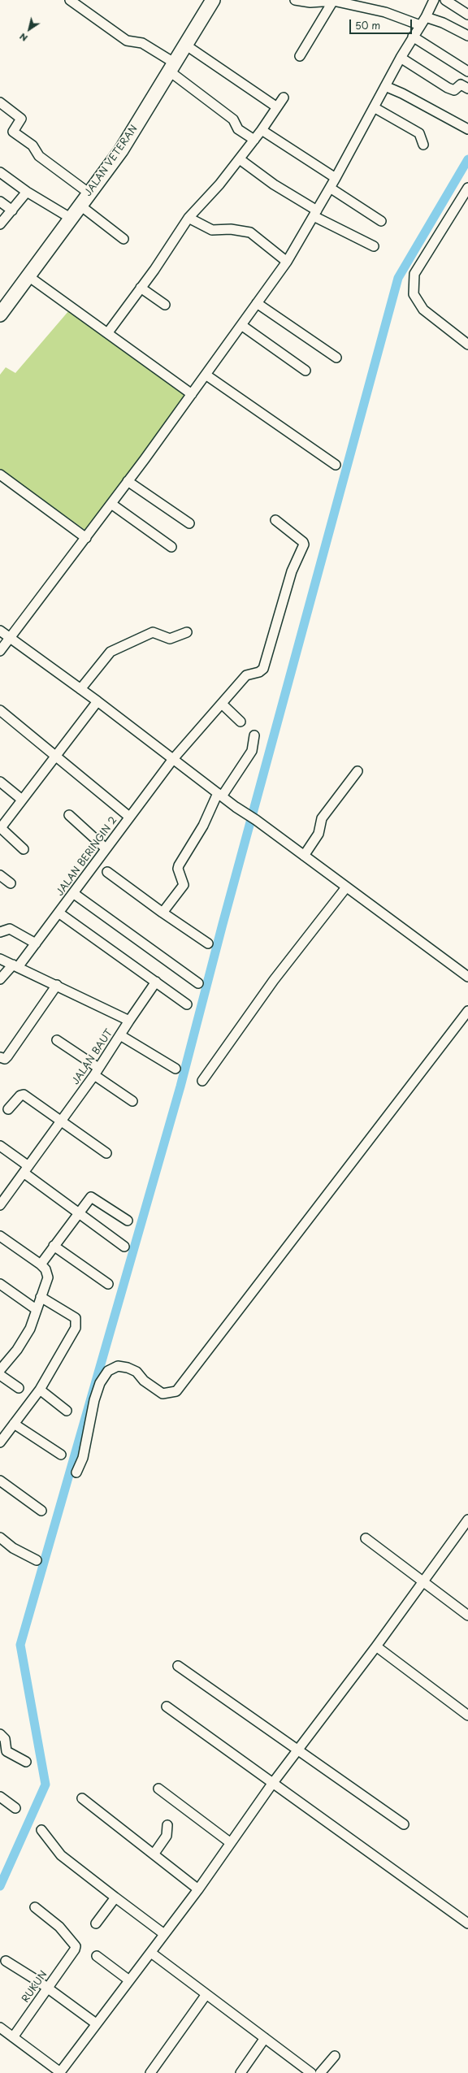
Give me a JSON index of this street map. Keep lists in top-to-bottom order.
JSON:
{
  "streets": {
    "main road": ["JALAN VETERAN"],
    "street": ["JALAN BERINGIN 2", "JALAN BAUT", "RUKUN"]
  },
  "scale_bar": "50 m",
  "north": "bottom left"
}
